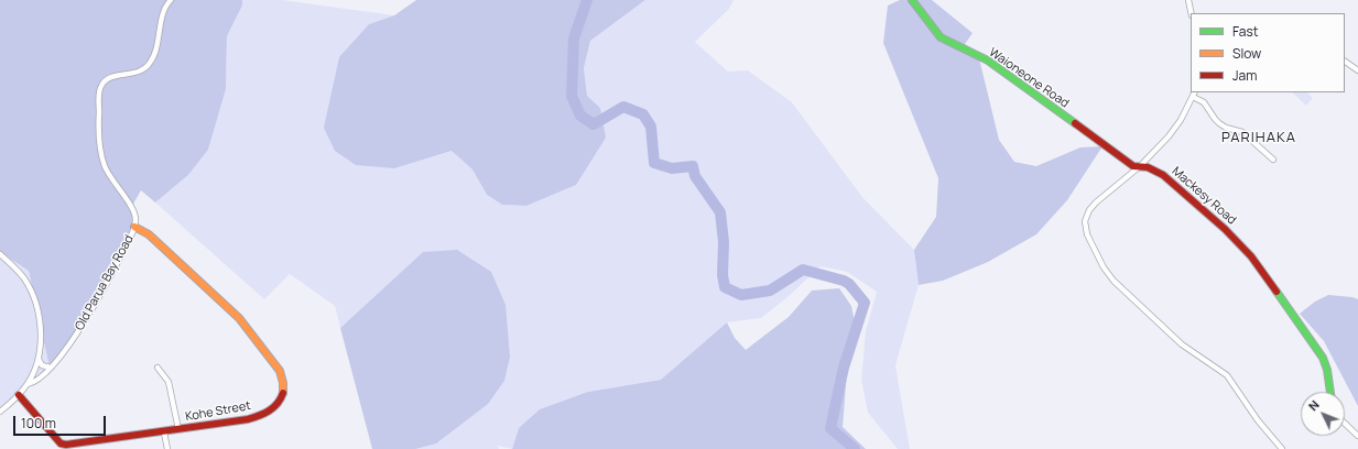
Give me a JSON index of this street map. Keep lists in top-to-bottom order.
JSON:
{
  "streets": {
    "street": [
      "Waioneone Road",
      "Mackesy Road",
      "Old Parua Bay Road",
      "Kohe Street"
    ]
  },
  "crossings": [
    ["Waioneone Road", "Mackesy Road"],
    ["Old Parua Bay Road", "Kohe Street"]
  ],
  "districts": ["PARIHAKA"],
  "legend": ["Fast", "Slow", "Jam"],
  "scale_bar": "100 m",
  "north": "top left"
}
